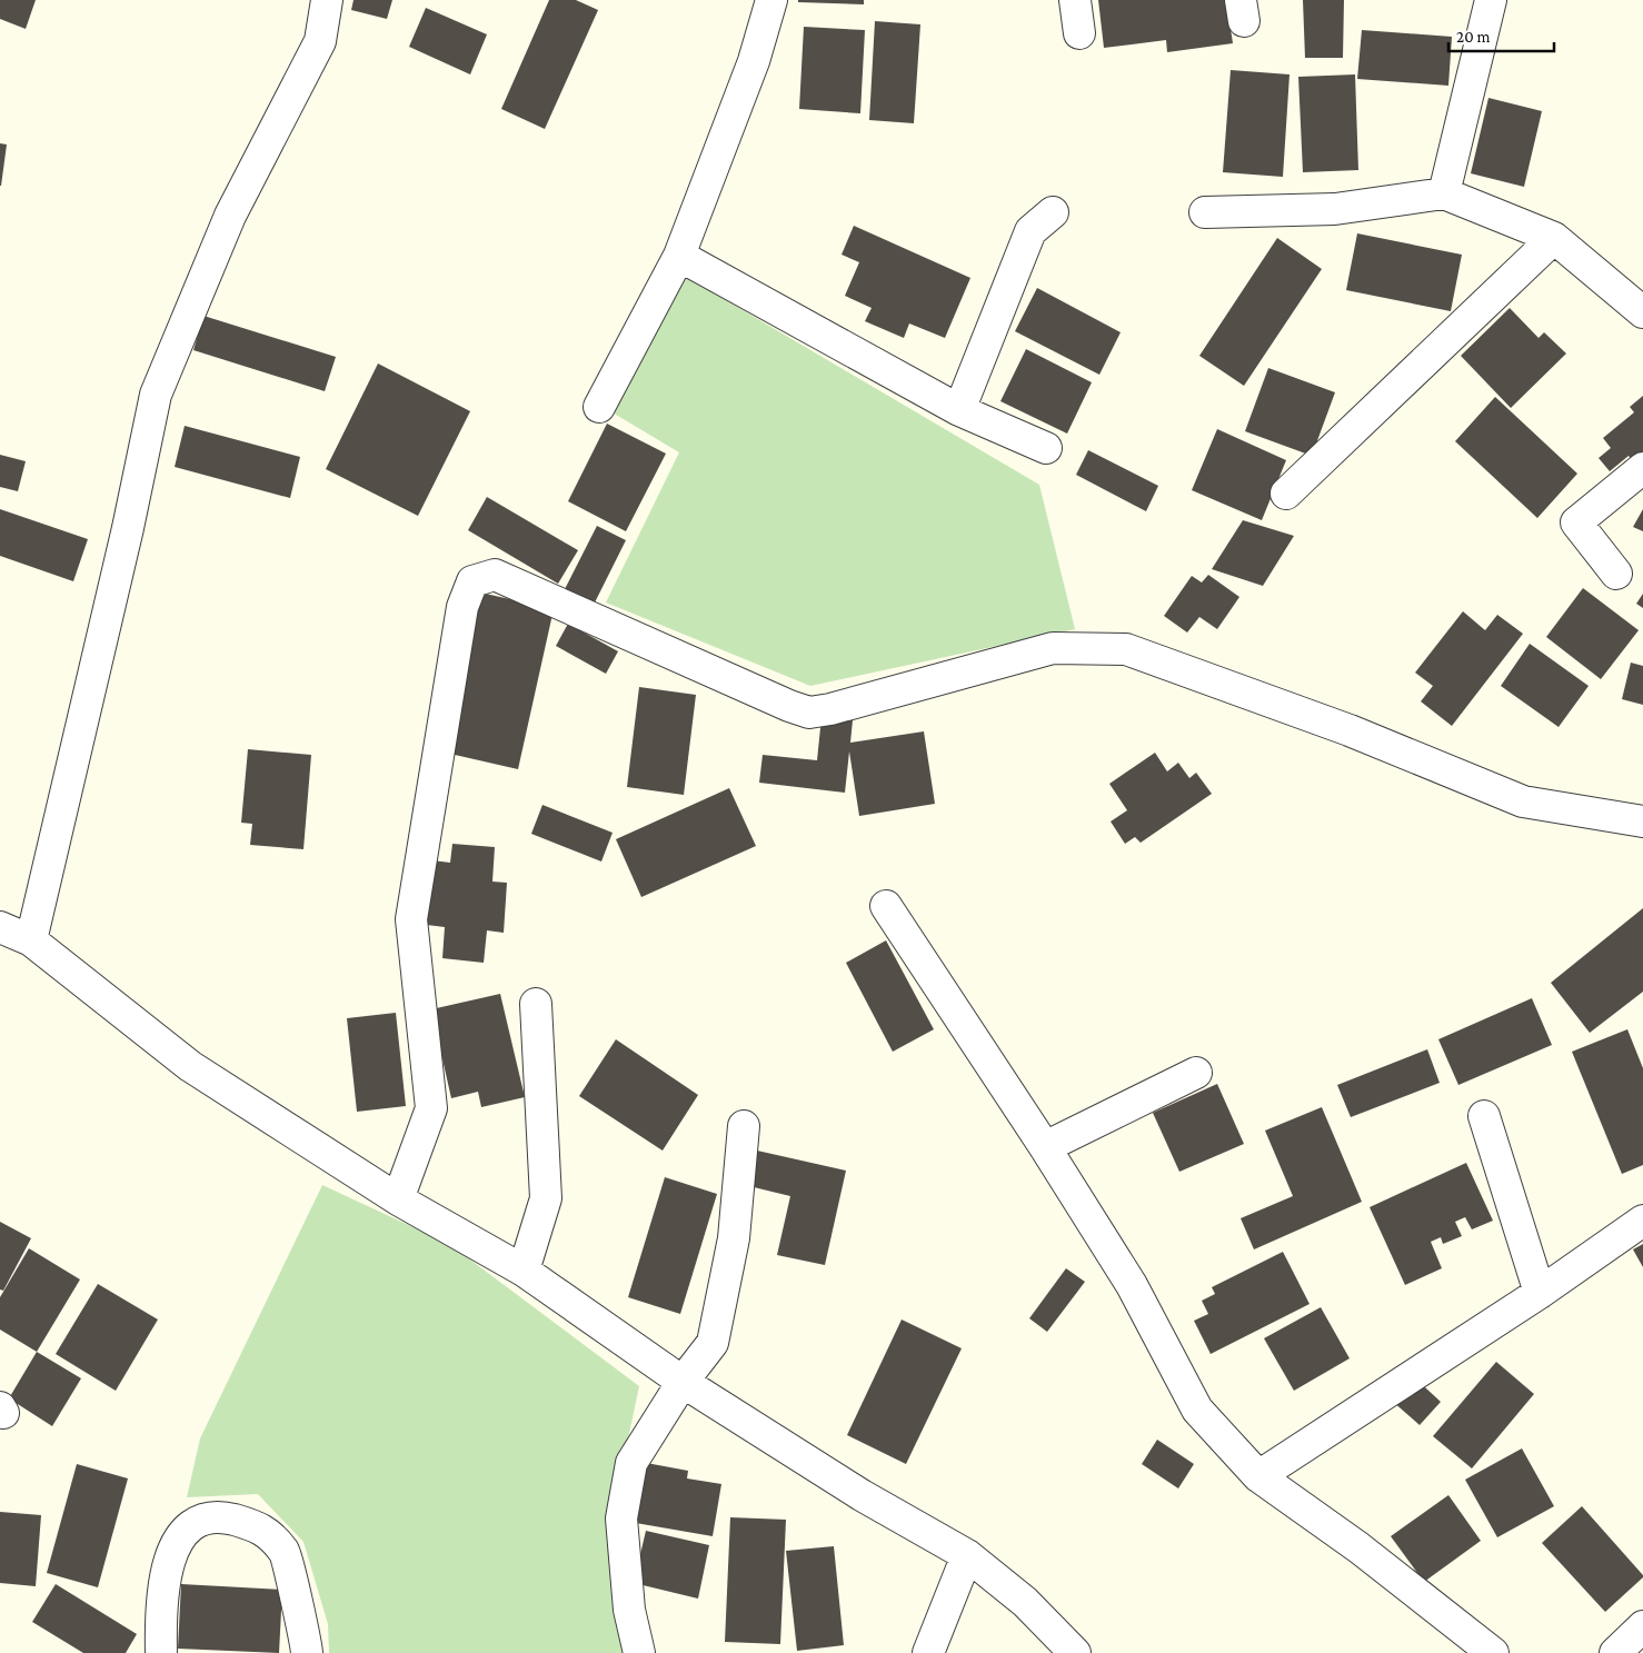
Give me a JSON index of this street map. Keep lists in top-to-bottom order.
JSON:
{
  "scale_bar": "20 m"
}
